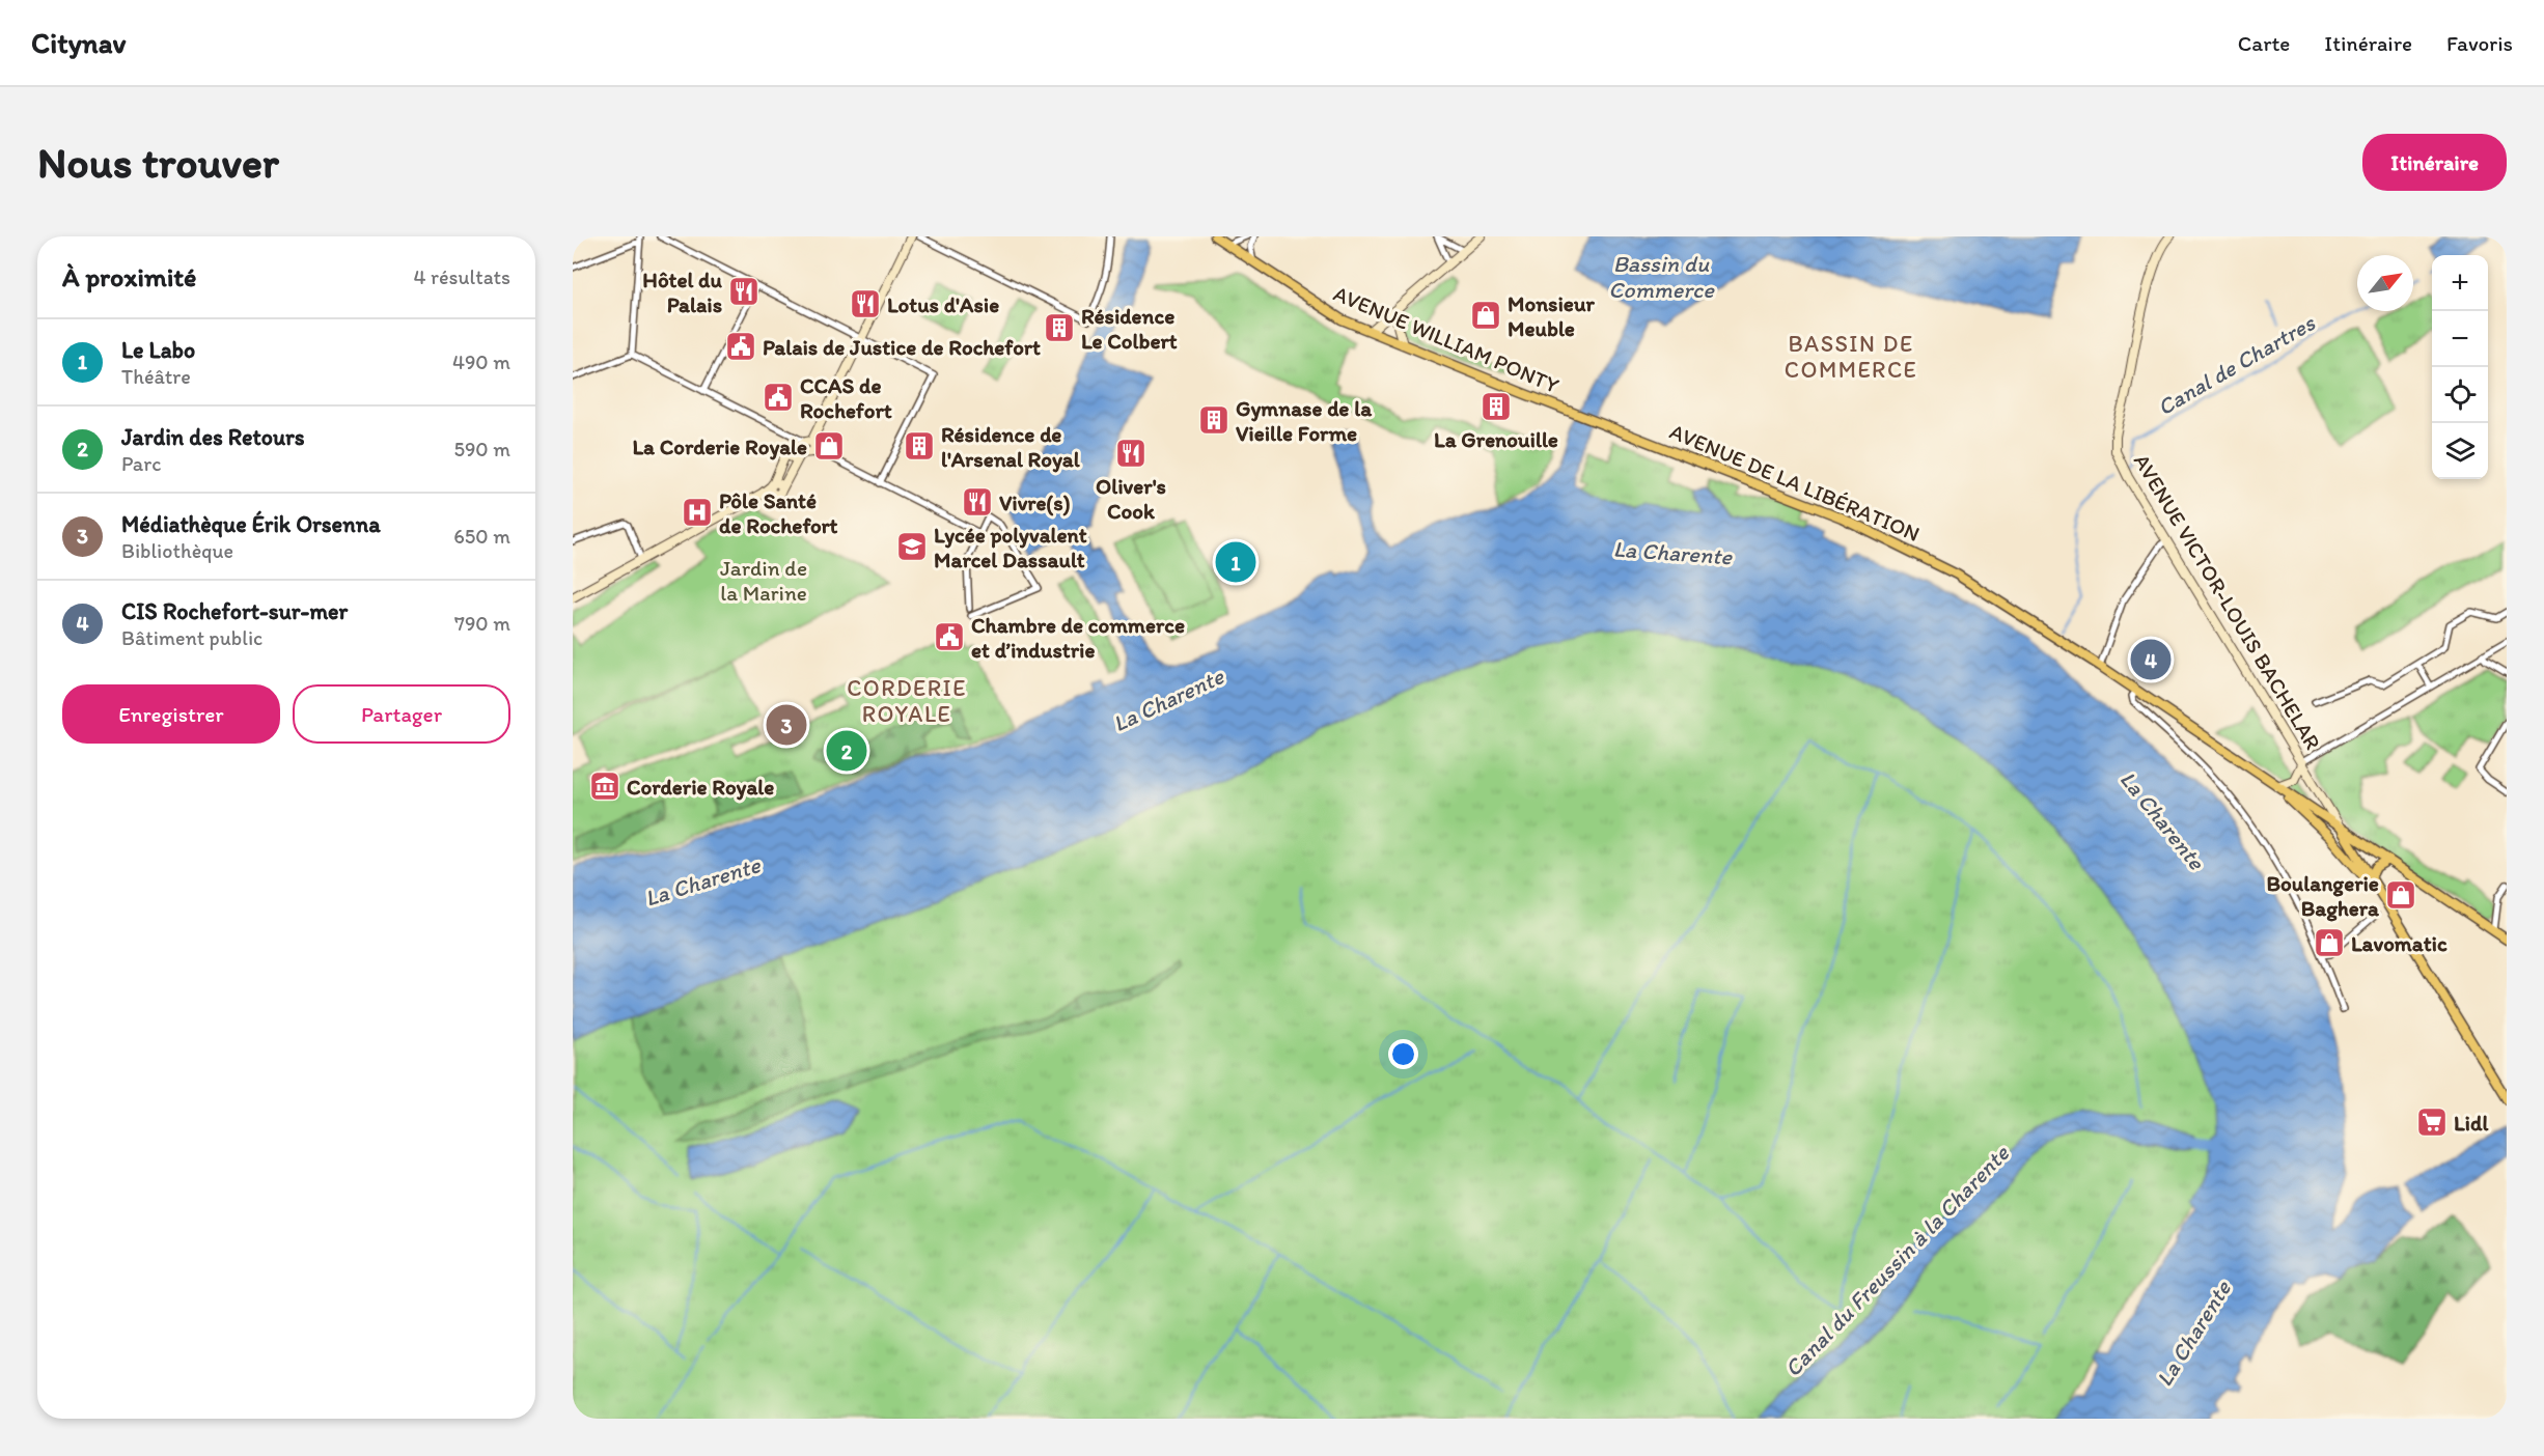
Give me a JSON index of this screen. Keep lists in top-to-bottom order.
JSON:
{
  "streets": {
    "main road": ["AVENUE WILLIAM PONTY", "AVENUE DE LA LIBÉRATION", "AVENUE VICTOR-LOUIS BACHELAR"]
  },
  "crossings": [
    ["AVENUE WILLIAM PONTY", "AVENUE DE LA LIBÉRATION"],
    ["AVENUE DE LA LIBÉRATION", "AVENUE VICTOR-LOUIS BACHELAR"]
  ],
  "districts": ["BASSIN DE COMMERCE", "CORDERIE ROYALE"],
  "water": [
    "Bassin du Commerce",
    "Canal de Chartres",
    "La Charente",
    "Canal du Freussin à la Charente"
  ],
  "parks": ["Jardin de la Marine"],
  "places": {
    "restaurant": [
      "Hôtel du Palais",
      "Lotus d'Asie",
      "Oliver's Cook",
      "Vivre(s)"
    ],
    "shop": [
      "Monsieur Meuble",
      "La Corderie Royale",
      "Boulangerie Baghera",
      "Lavomatic"
    ],
    "building": [
      "Résidence Le Colbert",
      "La Grenouille",
      "Gymnase de la Vieille Forme",
      "Résidence de l'Arsenal Royal"
    ],
    "public building": ["Palais de Justice de Rochefort", "CCAS de Rochefort", "Chambre de commerce et d’industrie"],
    "hospital": ["Pôle Santé de Rochefort"],
    "school or university": ["Lycée polyvalent Marcel Dassault"],
    "museum": ["Corderie Royale"],
    "supermarket": ["Lidl"]
  },
  "north": "top right",
  "page": {
    "header": "Citynav",
    "nav": ["Carte", "Itinéraire", "Favoris"],
    "buttons": [
      "Itinéraire",
      ["Enregistrer", "Partager"]
    ],
    "title": "Nous trouver",
    "heading": ["À proximité", "4 résultats"],
    "map_buttons": ["+", "−"],
    "list": [
      {
        "mark": "1",
        "name": "Le Labo",
        "note": "Théâtre",
        "value": "490 m"
      },
      {
        "mark": "2",
        "name": "Jardin des Retours",
        "note": "Parc",
        "value": "590 m"
      },
      {
        "mark": "3",
        "name": "Médiathèque Érik Orsenna",
        "note": "Bibliothèque",
        "value": "650 m"
      },
      {
        "mark": "4",
        "name": "CIS Rochefort-sur-mer",
        "note": "Bâtiment public",
        "value": "790 m"
      }
    ],
    "pins": [
      "1",
      "4",
      "3",
      "2"
    ]
  }
}
